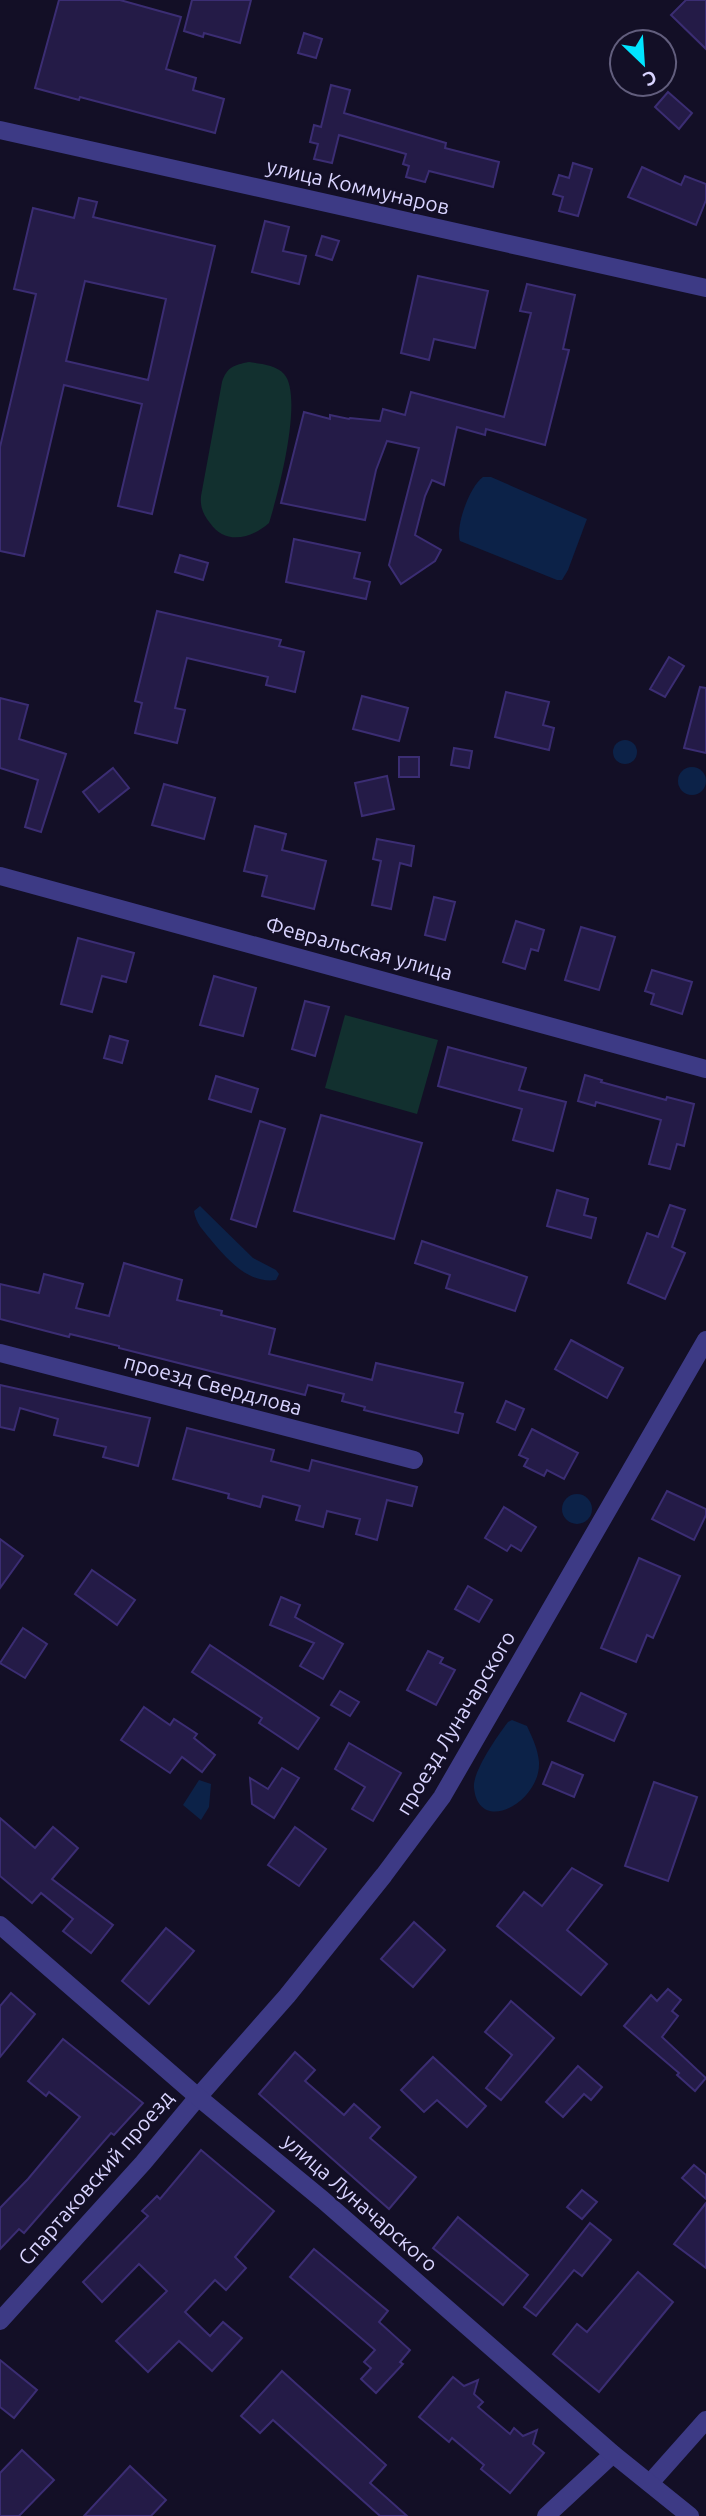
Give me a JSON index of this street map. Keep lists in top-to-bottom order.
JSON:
{
  "streets": {
    "street": [
      "улица Коммунаров",
      "Февральская улица",
      "проезд Свердлова",
      "проезд Луначарского",
      "Спартаковский проезд",
      "улица Луначарского"
    ]
  },
  "crossings": [
    ["проезд Луначарского", "Спартаковский проезд"],
    ["проезд Луначарского", "улица Луначарского"],
    ["Спартаковский проезд", "улица Луначарского"]
  ],
  "north": "bottom right"
}
